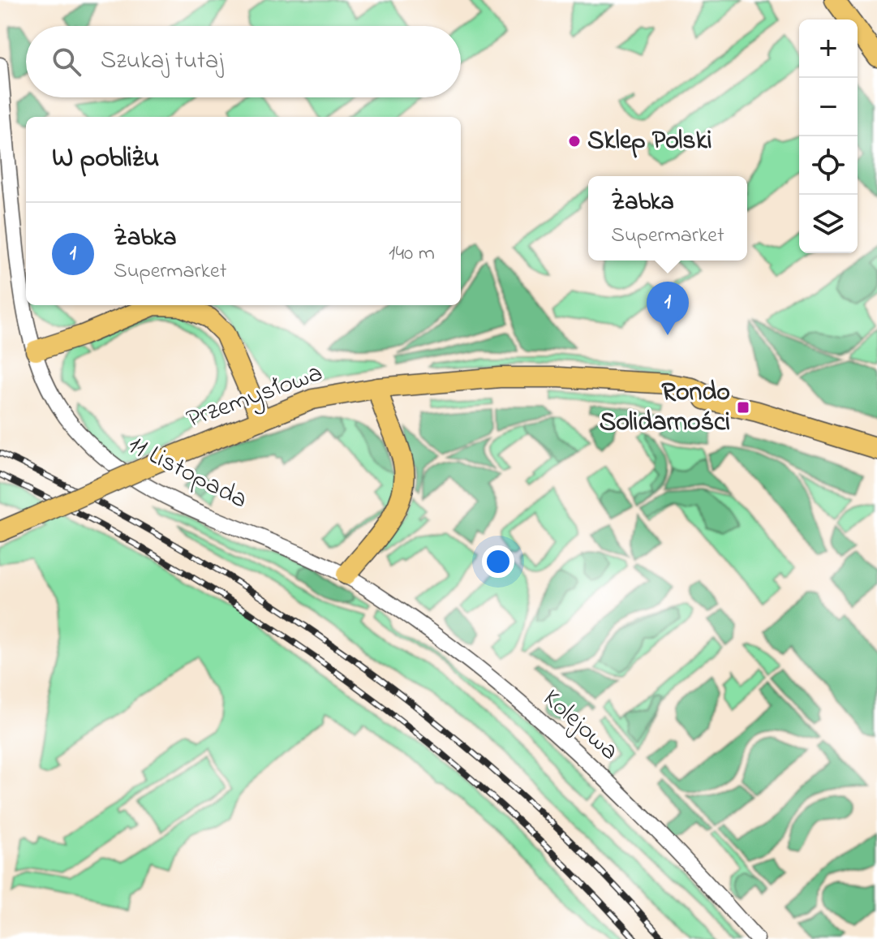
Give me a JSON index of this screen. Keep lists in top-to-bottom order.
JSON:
{
  "streets": {
    "main road": ["Przemysłowa"],
    "street": ["11 Listopada", "Kolejowa"]
  },
  "crossings": [
    ["11 Listopada", "Kolejowa"]
  ],
  "places": {
    "other": ["Sklep Polski"],
    "transit": ["Rondo Solidarności"]
  },
  "page": {
    "map_buttons": ["+", "−"],
    "search": "Szukaj tutaj",
    "heading": "W pobliżu",
    "popup": ["Żabka", "Supermarket"],
    "list": [
      {
        "mark": "1",
        "name": "Żabka",
        "note": "Supermarket",
        "value": "140 m"
      }
    ],
    "pins": "1"
  }
}
